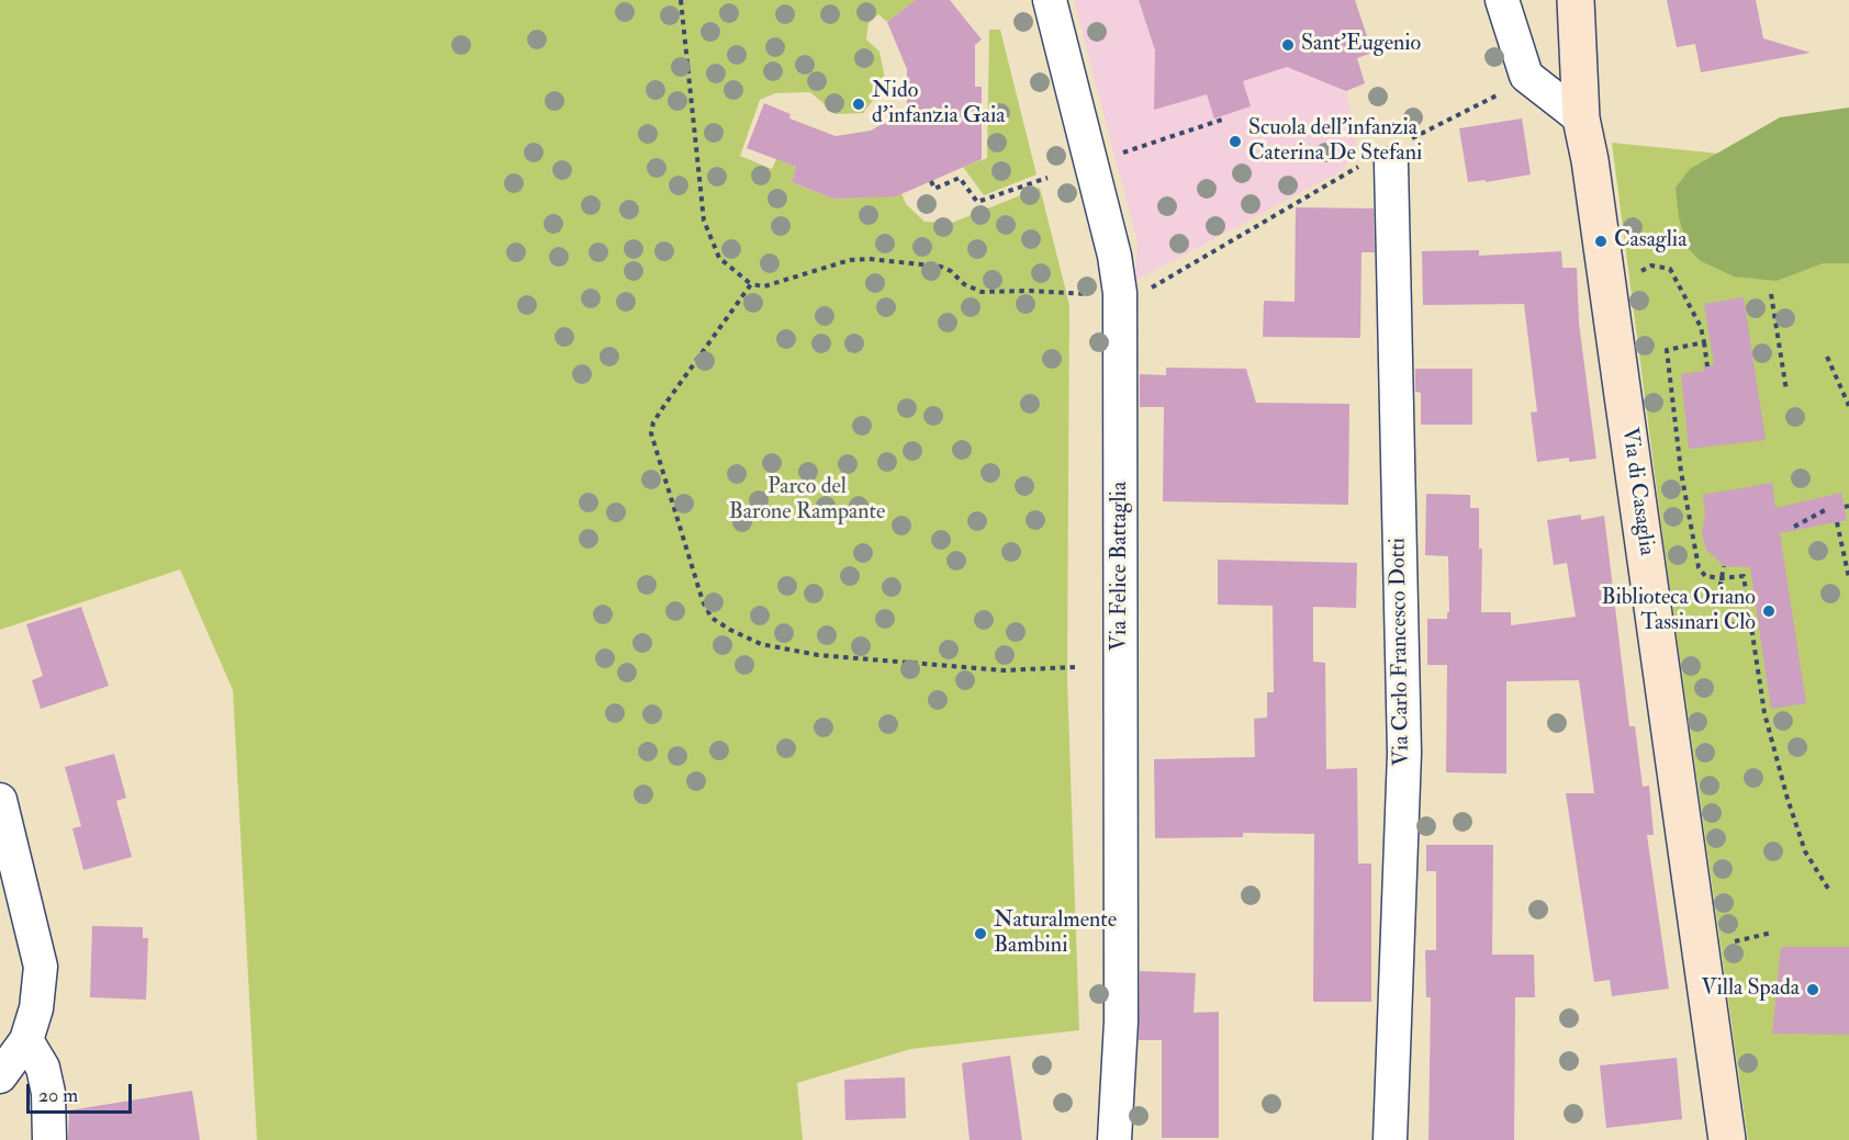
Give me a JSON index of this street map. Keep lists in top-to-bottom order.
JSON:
{
  "streets": {
    "street": ["Via di Casaglia", "Via Felice Battaglia", "Via Carlo Francesco Dotti"]
  },
  "parks": ["Parco del Barone Rampante"],
  "places": [
    "Sant'Eugenio",
    "Nido d'infanzia Gaia",
    "Scuola dell'infanzia Caterina De Stefani",
    "Casaglia",
    "Biblioteca Oriano Tassinari Clò",
    "Naturalmente Bambini",
    "Villa Spada"
  ],
  "scale_bar": "20 m"
}
